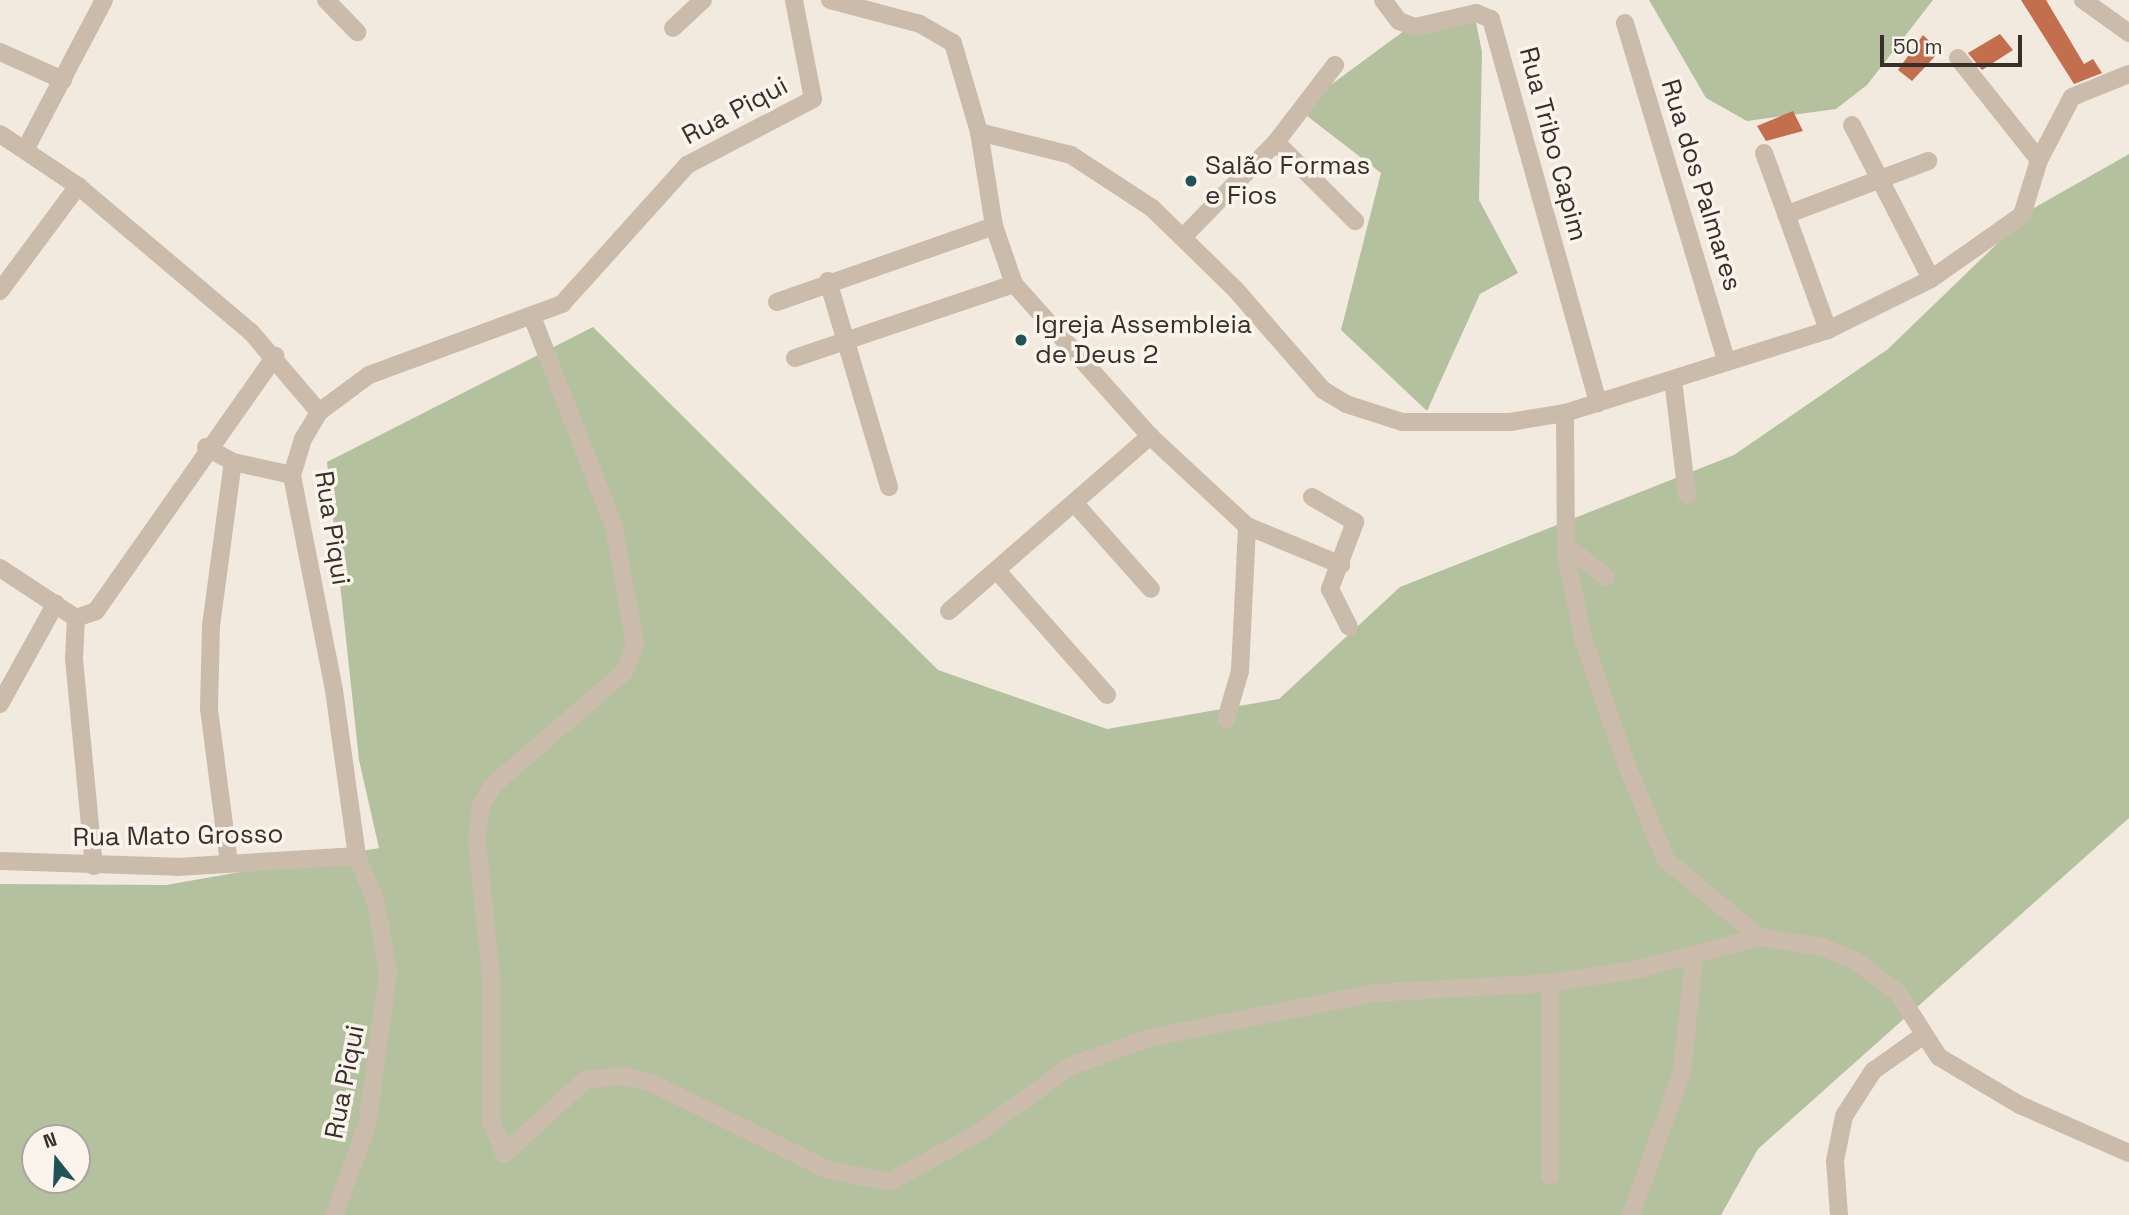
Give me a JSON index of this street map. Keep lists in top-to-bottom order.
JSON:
{
  "streets": {
    "street": [
      "Rua Piqui",
      "Rua Tribo Capim",
      "Rua dos Palmares",
      "Rua Mato Grosso"
    ]
  },
  "crossings": [
    ["Rua Piqui", "Rua Mato Grosso"]
  ],
  "places": ["Salão Formas e Fios", "Igreja Assembleia de Deus 2"],
  "scale_bar": "50 m",
  "north": "top"
}
